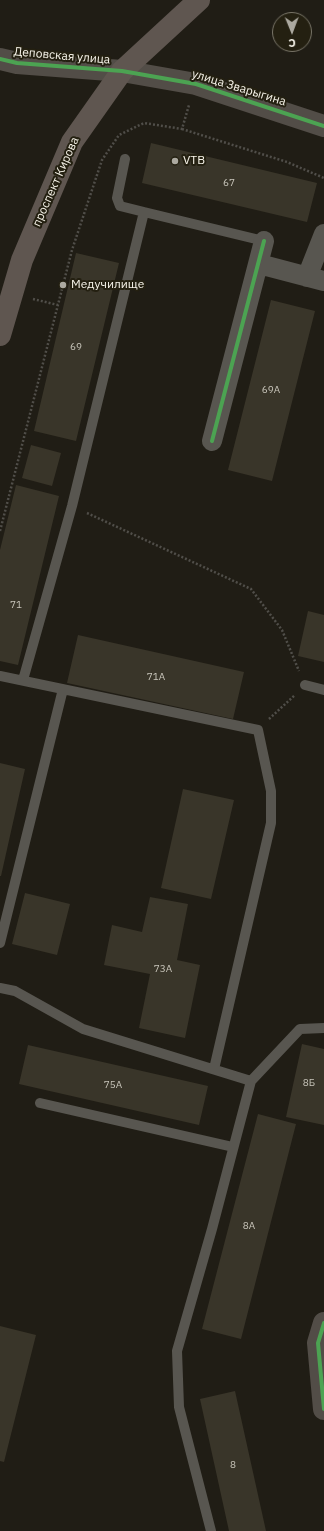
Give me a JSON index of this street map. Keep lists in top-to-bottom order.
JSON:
{
  "streets": {
    "main road": ["проспект Кирова"],
    "street": ["Деповская улица", "улица Зварыгина"]
  },
  "crossings": [
    ["Деповская улица", "улица Зварыгина"],
    ["Деповская улица", "проспект Кирова"],
    ["улица Зварыгина", "проспект Кирова"]
  ],
  "places": ["VTB", "Медучилище"],
  "house_numbers": [
    "67",
    "69",
    "69А",
    "71",
    "71А",
    "73А",
    "8Б",
    "75А",
    "8А",
    "8"
  ],
  "north": "bottom"
}
